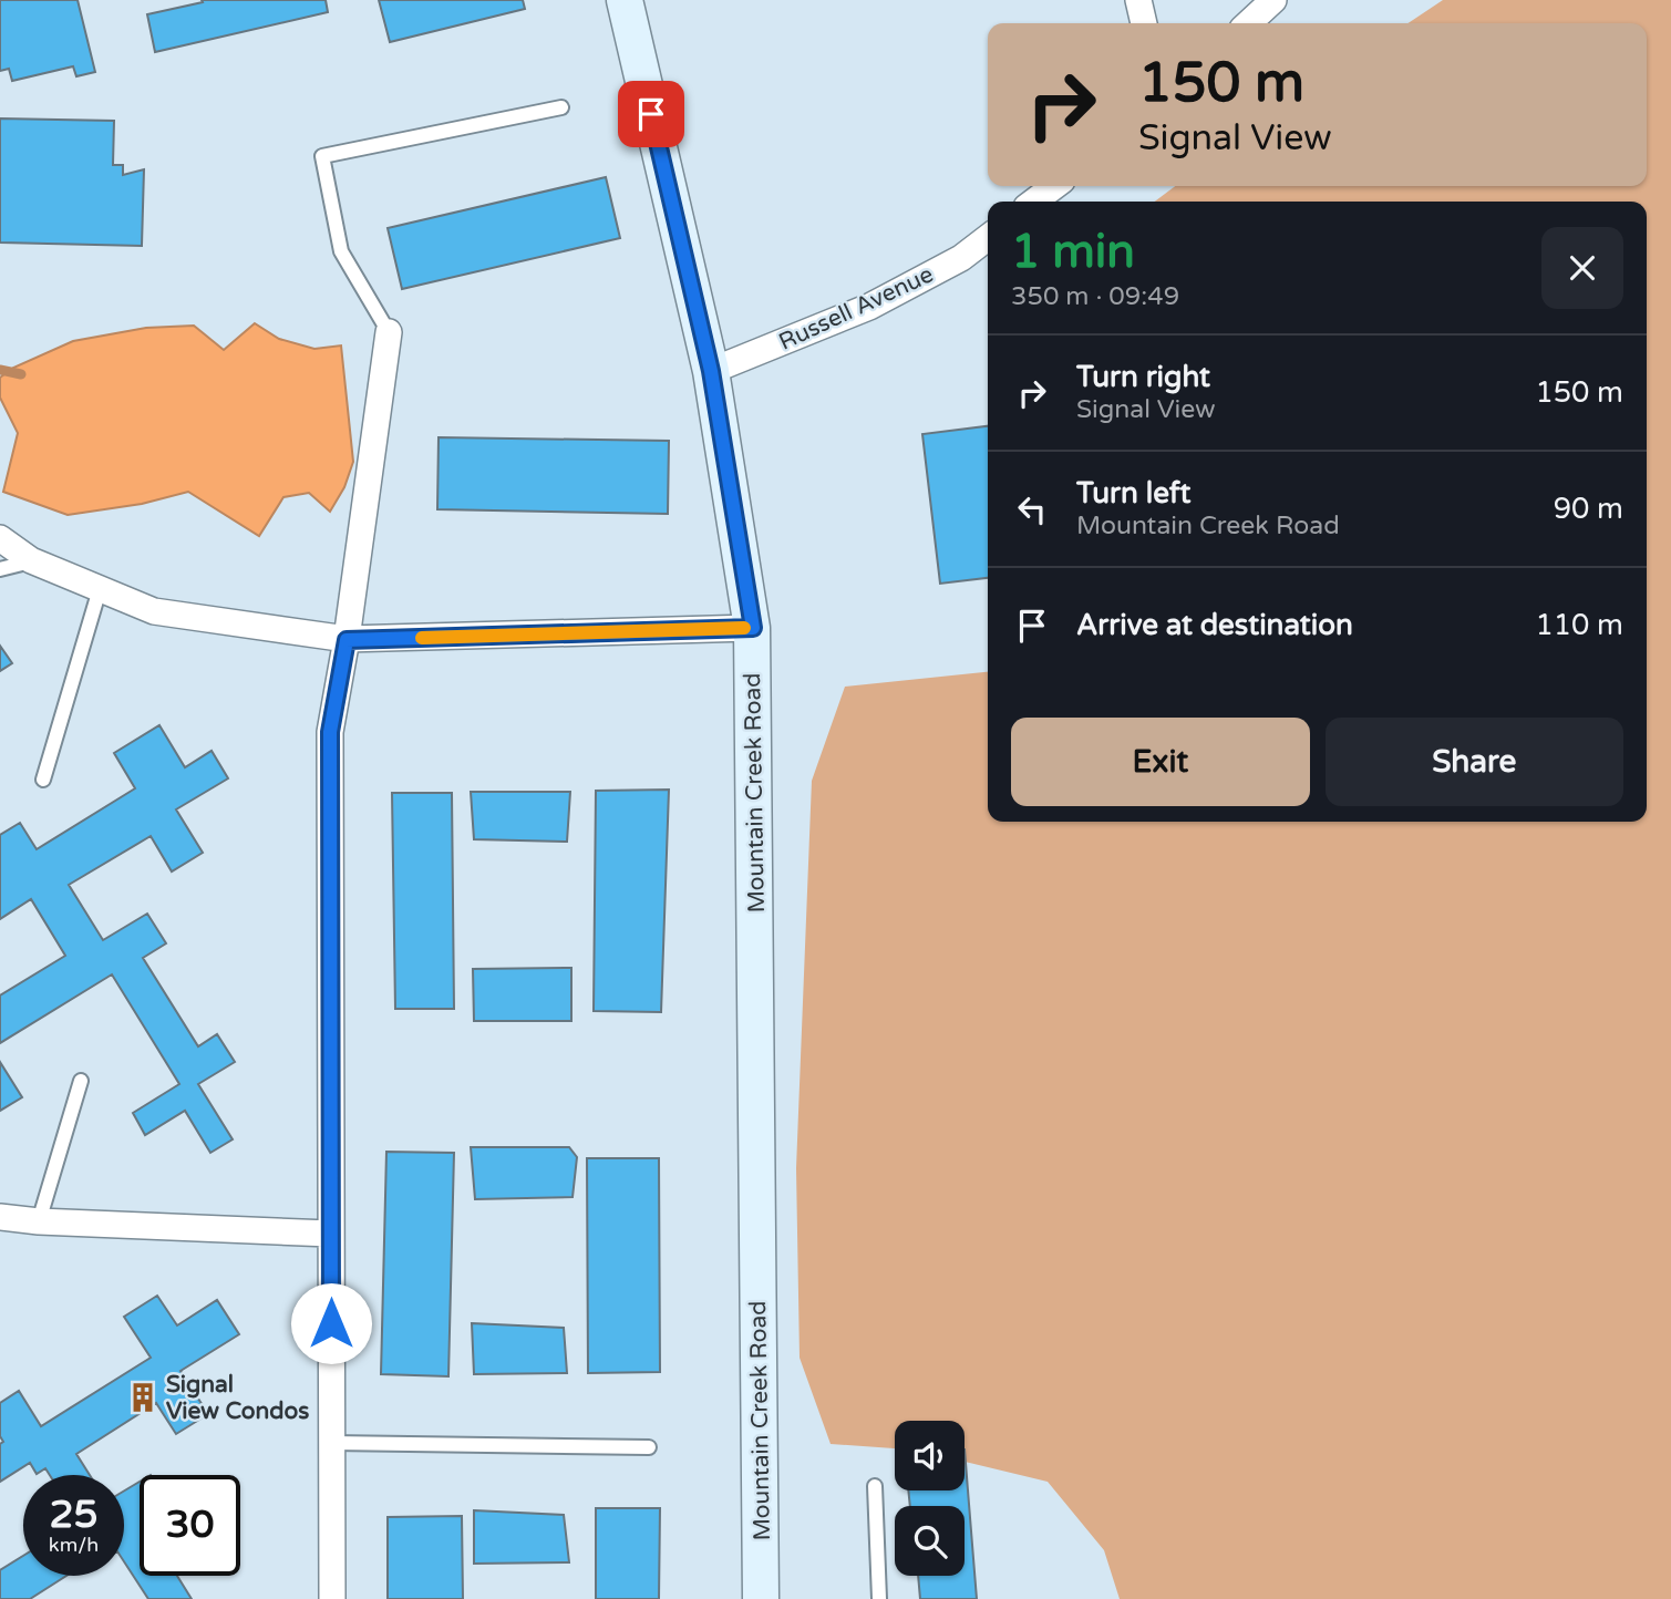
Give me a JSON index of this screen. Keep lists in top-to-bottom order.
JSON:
{
  "streets": {
    "main road": ["Mountain Creek Road"],
    "street": ["Russell Avenue"]
  },
  "crossings": [
    ["Russell Avenue", "Mountain Creek Road"]
  ],
  "places": {
    "building": ["Signal View Condos"]
  },
  "page": {
    "turn": ["150 m", "Signal View"],
    "heading": ["1 min", "350 m · 09:49"],
    "list": [
      {
        "name": "Turn right",
        "note": "Signal View",
        "value": "150 m"
      },
      {
        "name": "Turn left",
        "note": "Mountain Creek Road",
        "value": "90 m"
      },
      {
        "name": "Arrive at destination",
        "value": "110 m"
      }
    ],
    "buttons": ["Exit", "Share"],
    "speed": "25 km/h",
    "limit": "30"
  }
}
